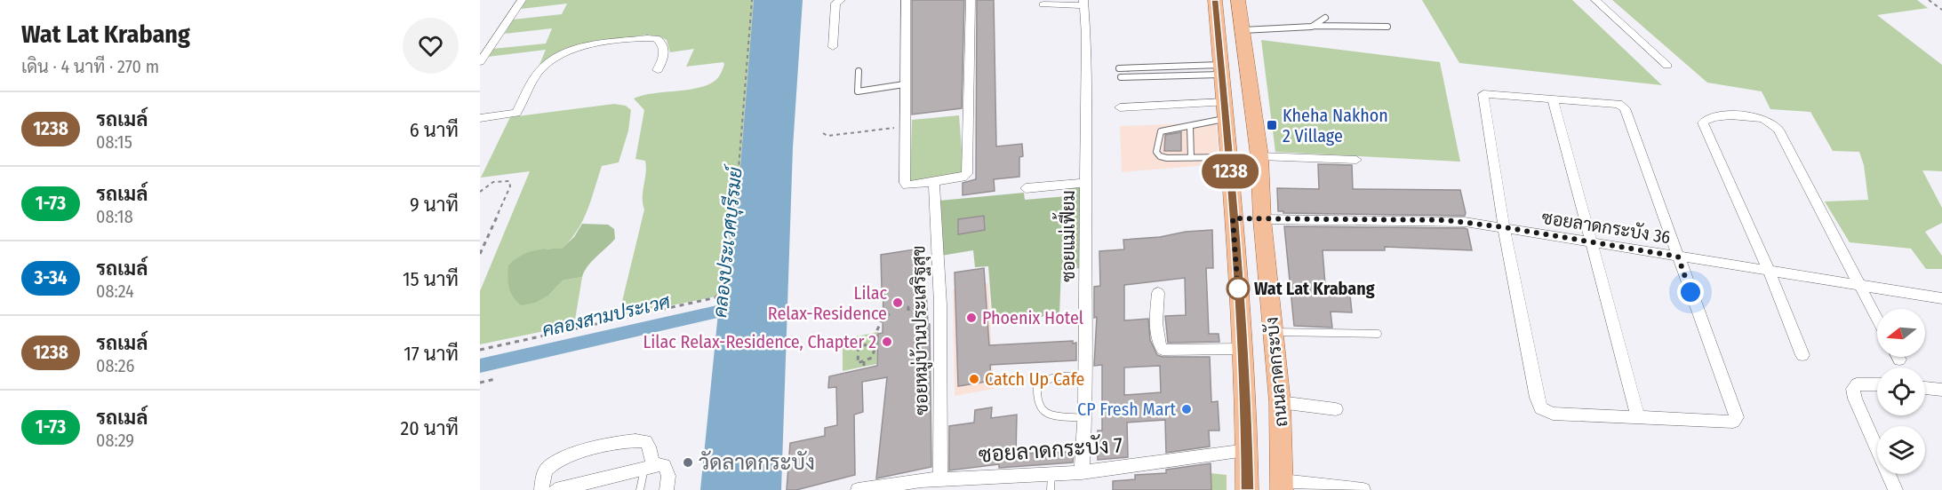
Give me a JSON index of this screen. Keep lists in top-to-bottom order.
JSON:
{
  "streets": {
    "main road": ["ถนนลาดกระบัง"],
    "street": [
      "ซอยลาดกระบัง 36",
      "ซอยแม่เฟี้ยม",
      "ซอยหมู่บ้านประเสริฐสุข",
      "ซอยลาดกระบัง 7"
    ]
  },
  "crossings": [
    ["ซอยลาดกระบัง 36", "ถนนลาดกระบัง"],
    ["ซอยแม่เฟี้ยม", "ซอยลาดกระบัง 7"],
    ["ซอยหมู่บ้านประเสริฐสุข", "ซอยลาดกระบัง 7"],
    ["ถนนลาดกระบัง", "ซอยลาดกระบัง 7"]
  ],
  "water": ["คลองประเวศบุรีรมย์", "คลองสามประเวศ"],
  "places": {
    "transit": ["Kheha Nakhon 2 Village"],
    "other": [
      "Wat Lat Krabang",
      "Lilac Relax-Residence",
      "Phoenix Hotel",
      "Lilac Relax-Residence, Chapter 2",
      "Catch Up Cafe",
      "CP Fresh Mart",
      "วัดลาดกระบัง"
    ]
  },
  "lines": ["bus line 1238"],
  "north": "left",
  "page": {
    "heading": ["Wat Lat Krabang", "เดิน · 4 นาที · 270 m"],
    "on_map": "1238",
    "list": [
      {
        "mark": "1238",
        "name": "รถเมล์",
        "note": "08:15",
        "value": "6 นาที"
      },
      {
        "mark": "1-73",
        "name": "รถเมล์",
        "note": "08:18",
        "value": "9 นาที"
      },
      {
        "mark": "3-34",
        "name": "รถเมล์",
        "note": "08:24",
        "value": "15 นาที"
      },
      {
        "mark": "1238",
        "name": "รถเมล์",
        "note": "08:26",
        "value": "17 นาที"
      },
      {
        "mark": "1-73",
        "name": "รถเมล์",
        "note": "08:29",
        "value": "20 นาที"
      }
    ]
  }
}
